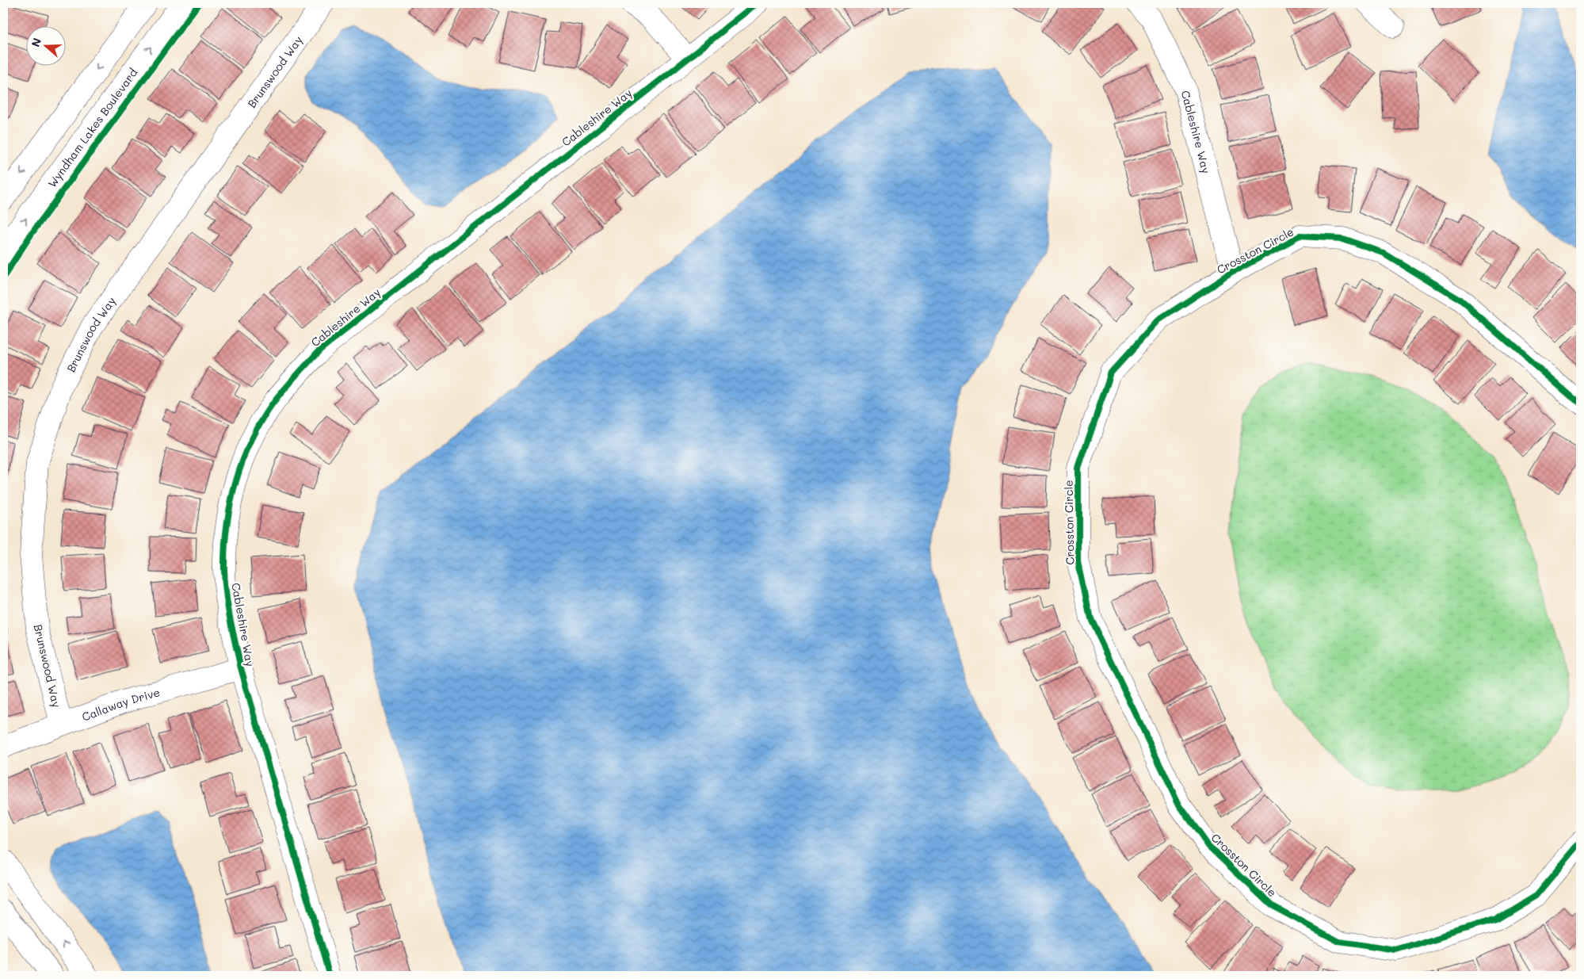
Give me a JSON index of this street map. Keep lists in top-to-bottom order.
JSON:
{
  "streets": {
    "street": [
      "Brunswood Way",
      "Cableshire Way",
      "Wyndham Lakes Boulevard",
      "Crosston Circle",
      "Callaway Drive"
    ]
  },
  "crossings": [
    ["Brunswood Way", "Callaway Drive"],
    ["Cableshire Way", "Crosston Circle"],
    ["Cableshire Way", "Callaway Drive"]
  ],
  "north": "left"
}
